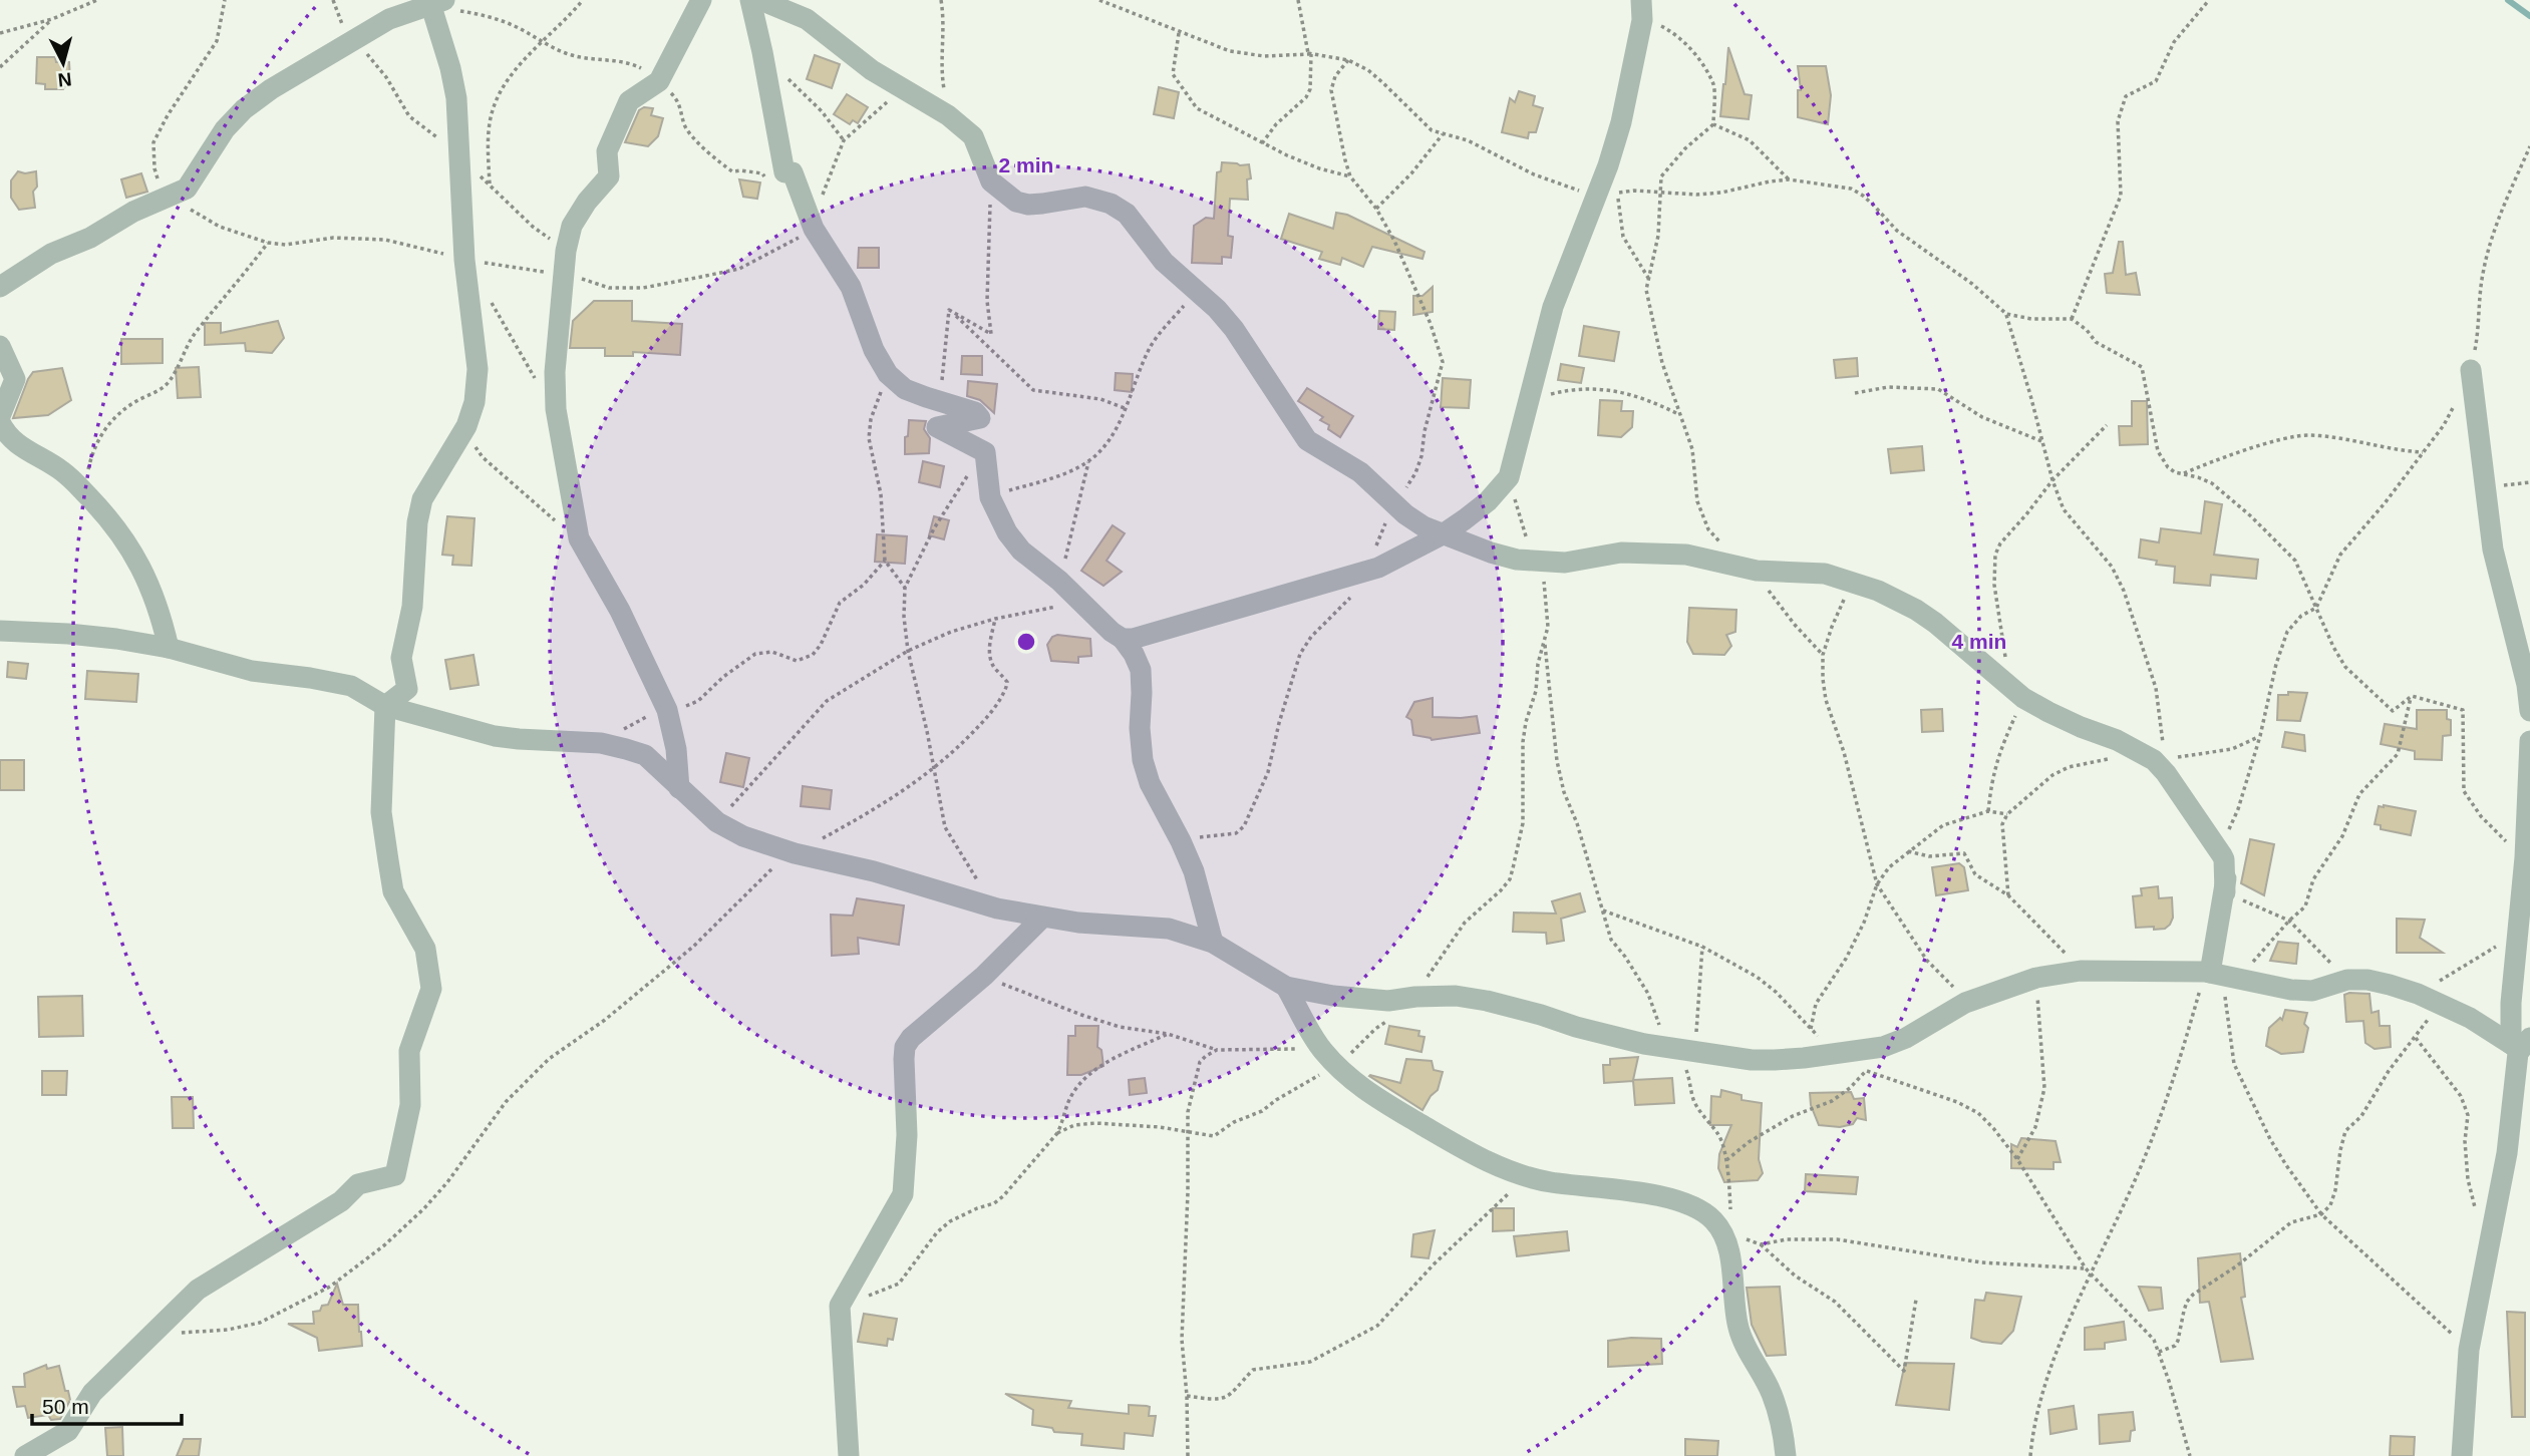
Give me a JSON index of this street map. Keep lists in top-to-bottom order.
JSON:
{
  "scale_bar": "50 m",
  "north": "bottom",
  "rings": ["2 min", "4 min"]
}
